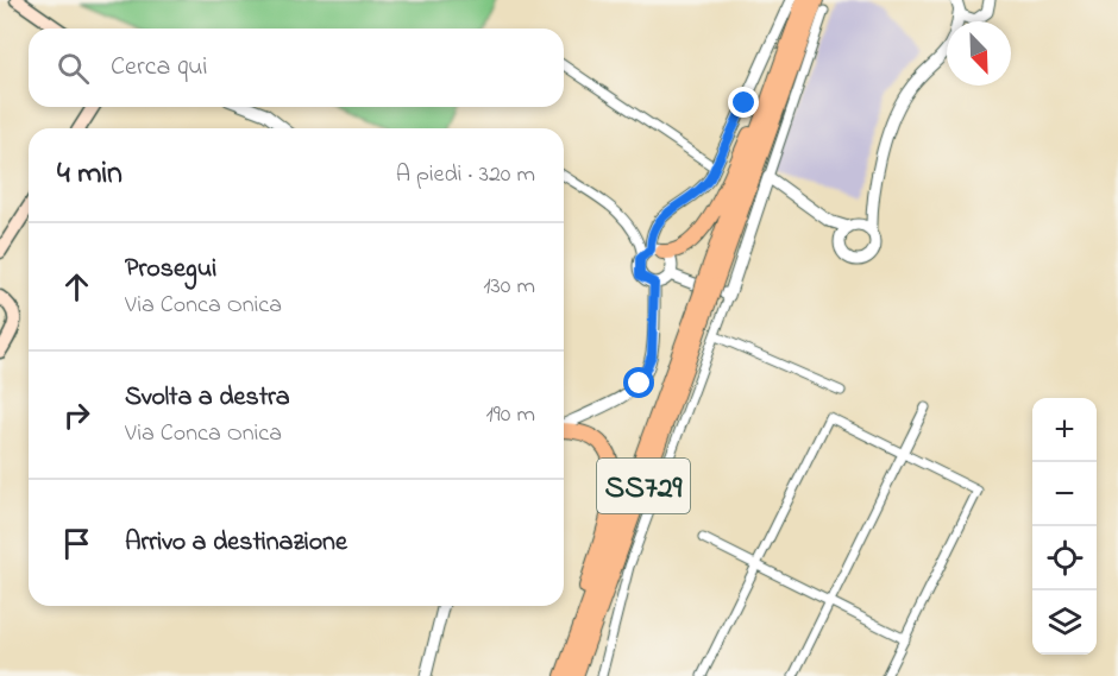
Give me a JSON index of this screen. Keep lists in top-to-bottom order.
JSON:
{
  "streets": {
    "highway": ["SS729"]
  },
  "north": "bottom right",
  "page": {
    "search": "Cerca qui",
    "heading": ["4 min", "A piedi · 320 m"],
    "list": [
      ["Prosegui", "Via Conca Onica", "130 m"],
      ["Svolta a destra", "Via Conca Onica", "190 m"],
      "Arrivo a destinazione"
    ],
    "map_buttons": ["+", "−"]
  }
}
